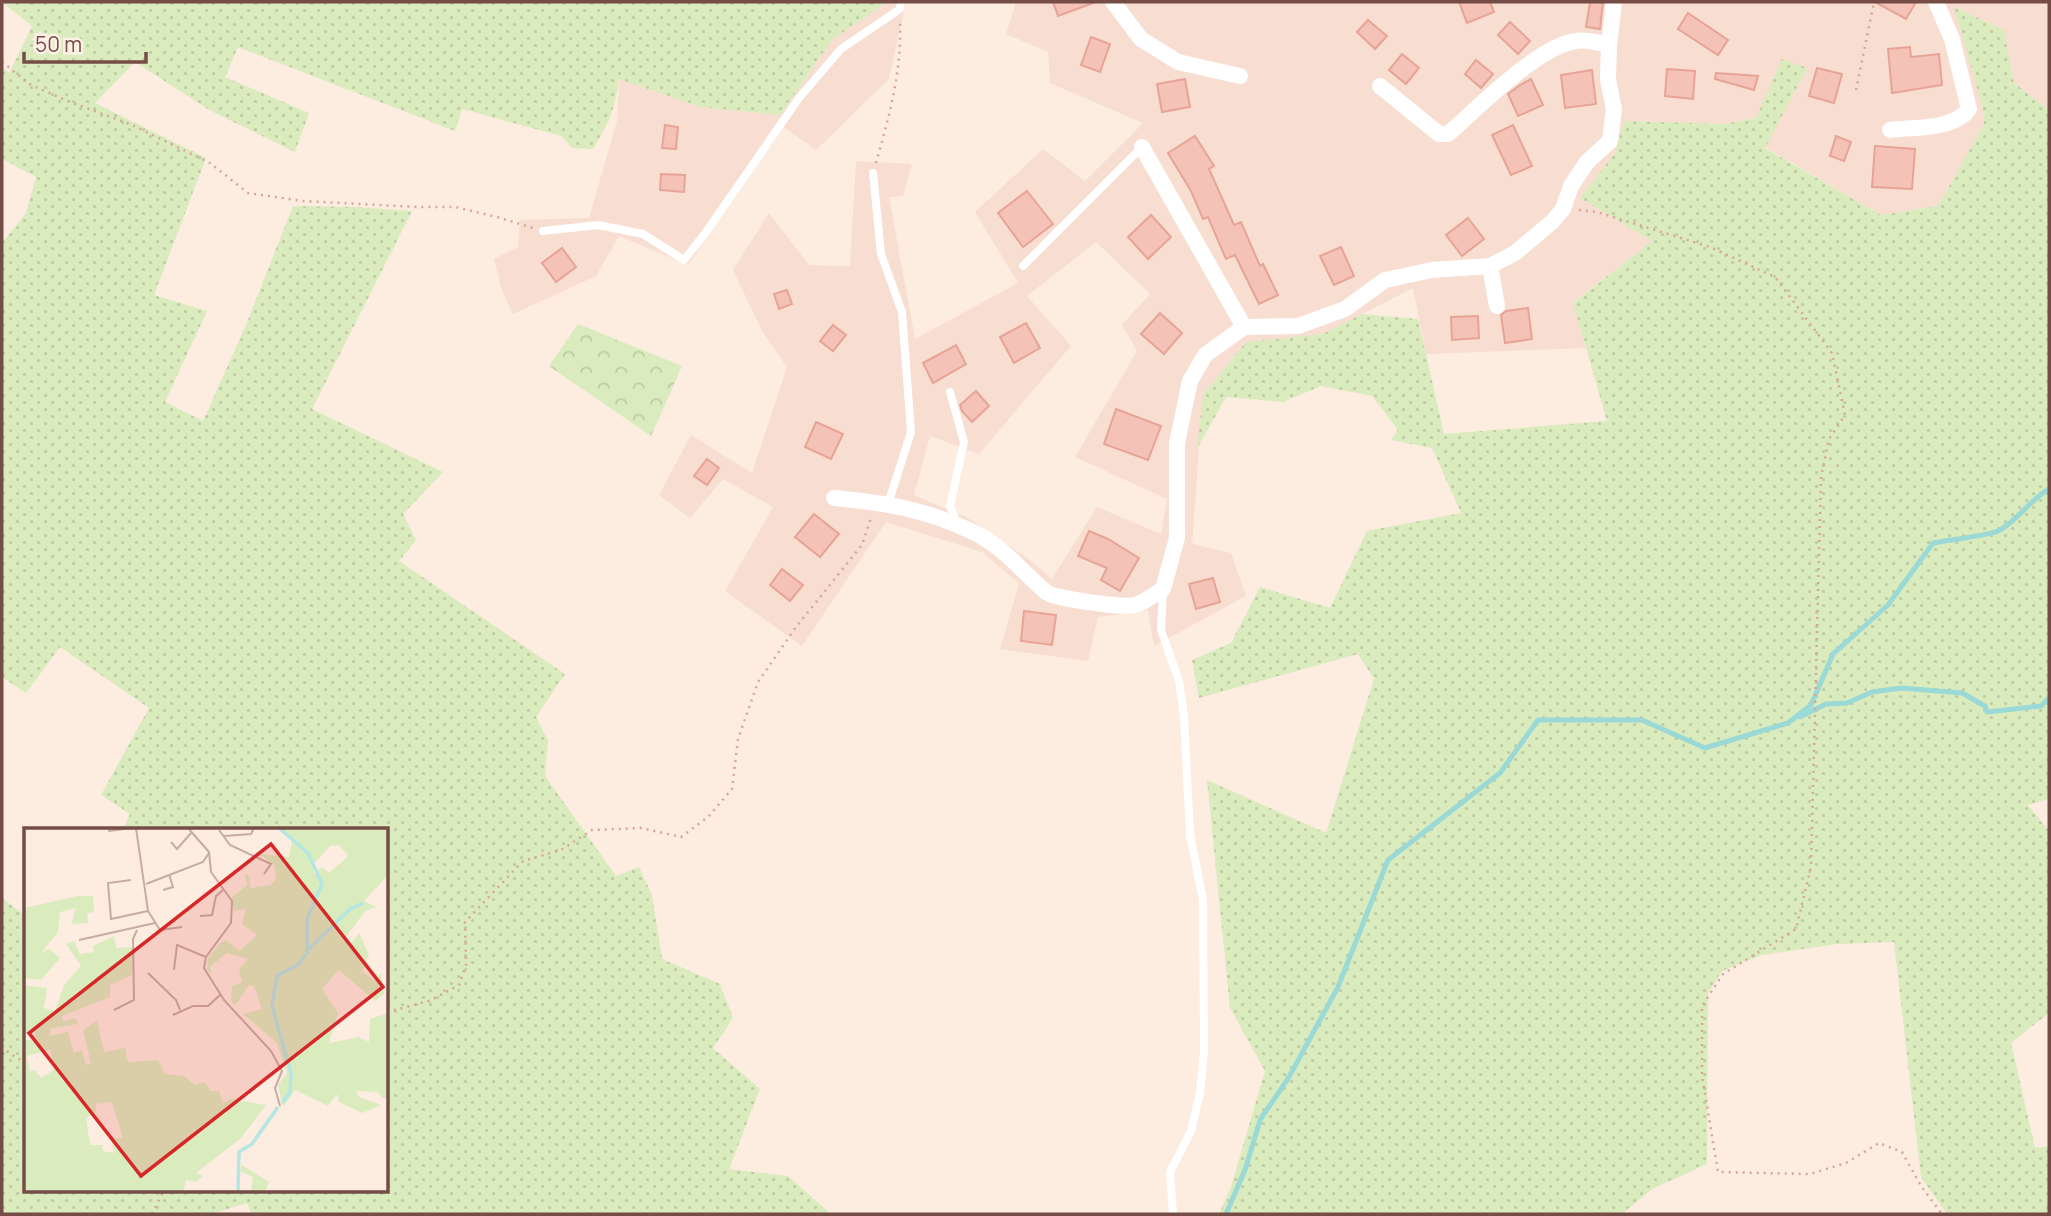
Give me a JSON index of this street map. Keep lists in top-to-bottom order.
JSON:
{
  "scale_bar": "50 m"
}
